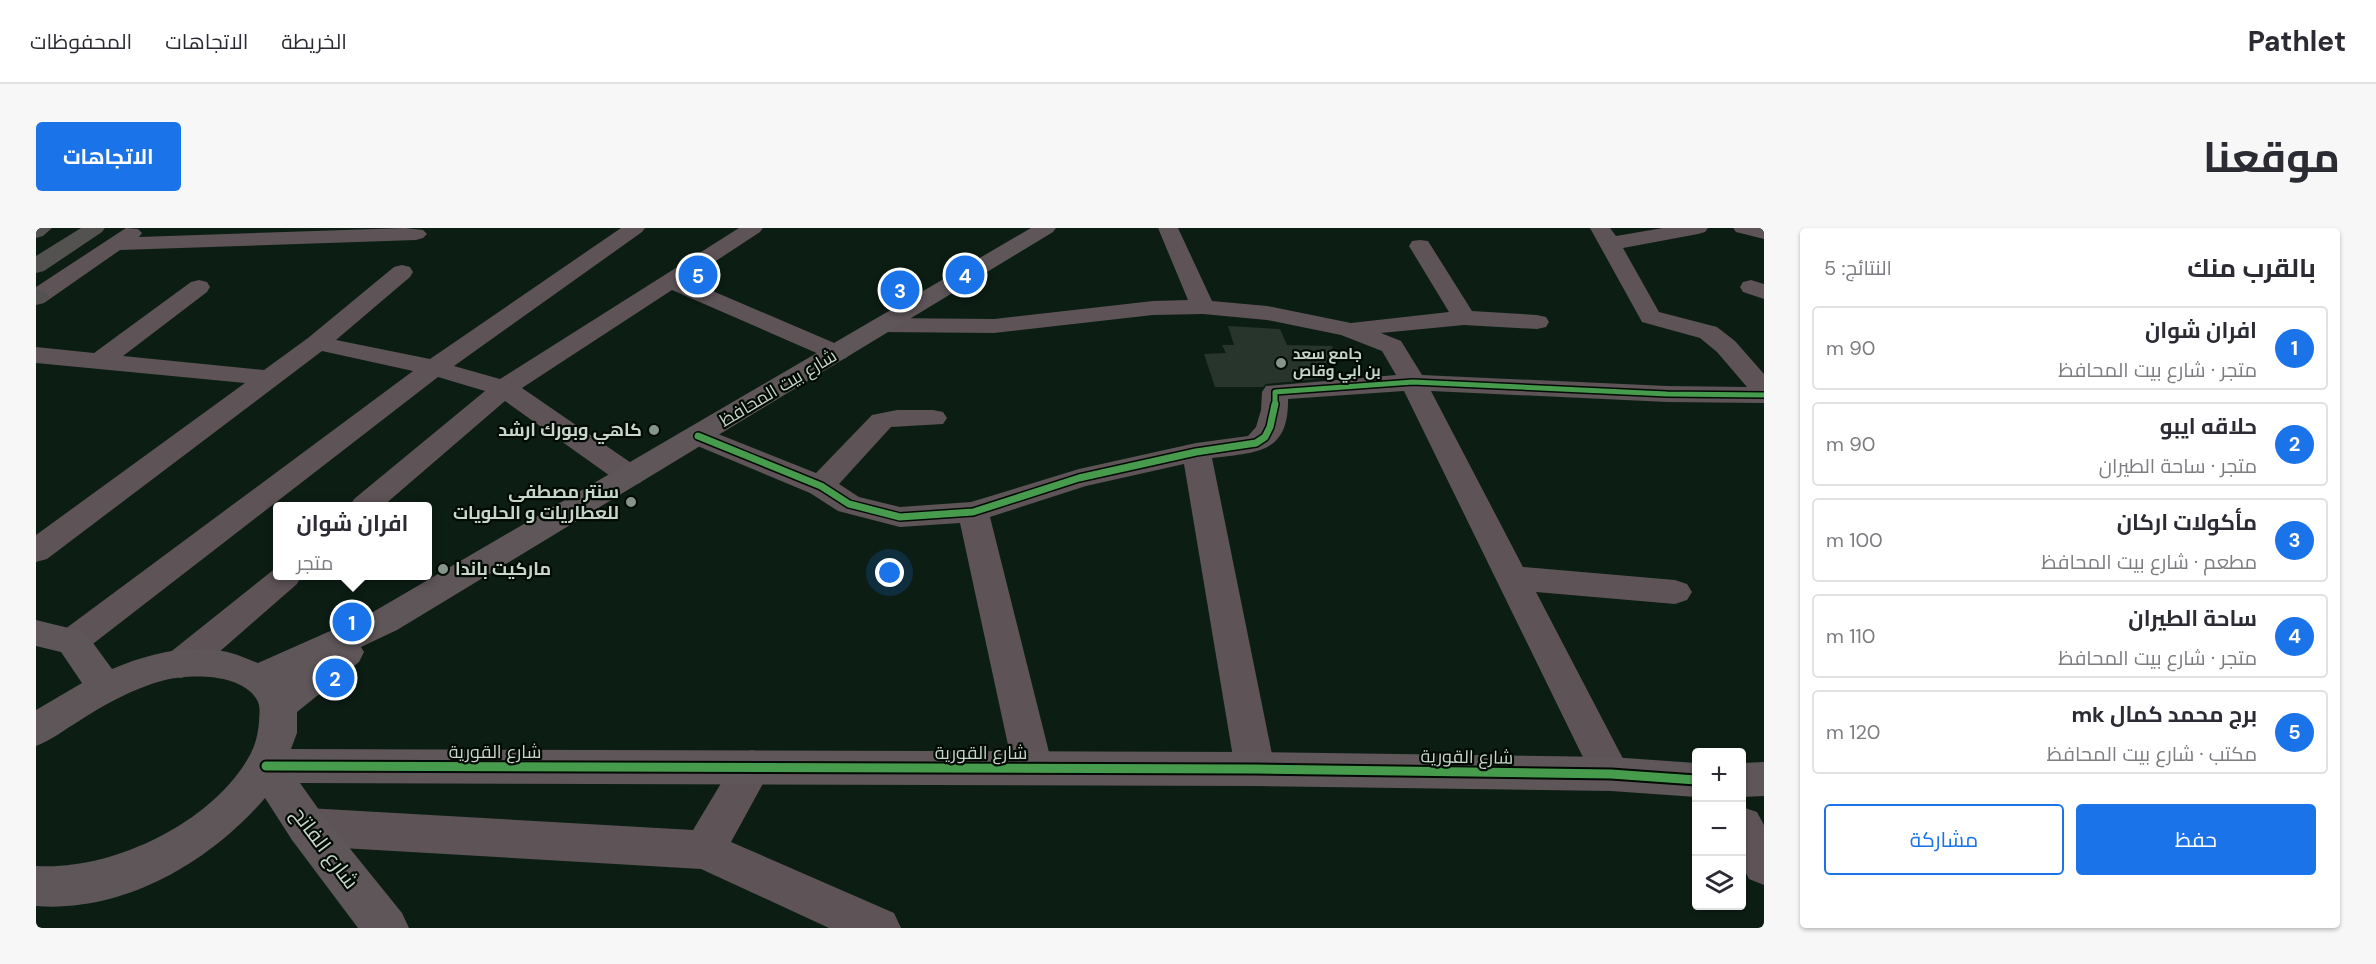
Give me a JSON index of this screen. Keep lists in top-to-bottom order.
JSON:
{
  "streets": {
    "main road": ["شارع بيت المحافظ", "شارع القورية", "شارع الفاتح"]
  },
  "crossings": [
    ["شارع القورية", "شارع الفاتح"]
  ],
  "places": [
    "جامع سعد بن ابي وقاص",
    "كاهي وبورك ارشد",
    "سنتر مصطفى للعطاريات و الحلويات",
    "ماركيت باندا"
  ],
  "page": {
    "header": "Pathlet",
    "nav": ["الخريطة", "الاتجاهات", "المحفوظات"],
    "title": "موقعنا",
    "buttons": [
      "الاتجاهات",
      ["حفظ", "مشاركة"]
    ],
    "heading": ["بالقرب منك", "النتائج: 5"],
    "pins": [
      "4",
      "5",
      "3",
      "1",
      "2"
    ],
    "list": [
      {
        "mark": "1",
        "name": "افران شوان",
        "note": "متجر · شارع بيت المحافظ",
        "value": "90 m"
      },
      {
        "mark": "2",
        "name": "حلاقه ايبو",
        "note": "متجر · ساحة الطيران",
        "value": "90 m"
      },
      {
        "mark": "3",
        "name": "مأكولات اركان",
        "note": "مطعم · شارع بيت المحافظ",
        "value": "100 m"
      },
      {
        "mark": "4",
        "name": "ساحة الطيران",
        "note": "متجر · شارع بيت المحافظ",
        "value": "110 m"
      },
      {
        "mark": "5",
        "name": "برج محمد كمال mk",
        "note": "مكتب · شارع بيت المحافظ",
        "value": "120 m"
      }
    ],
    "popup": ["افران شوان", "متجر"],
    "map_buttons": ["+", "−"]
  }
}
